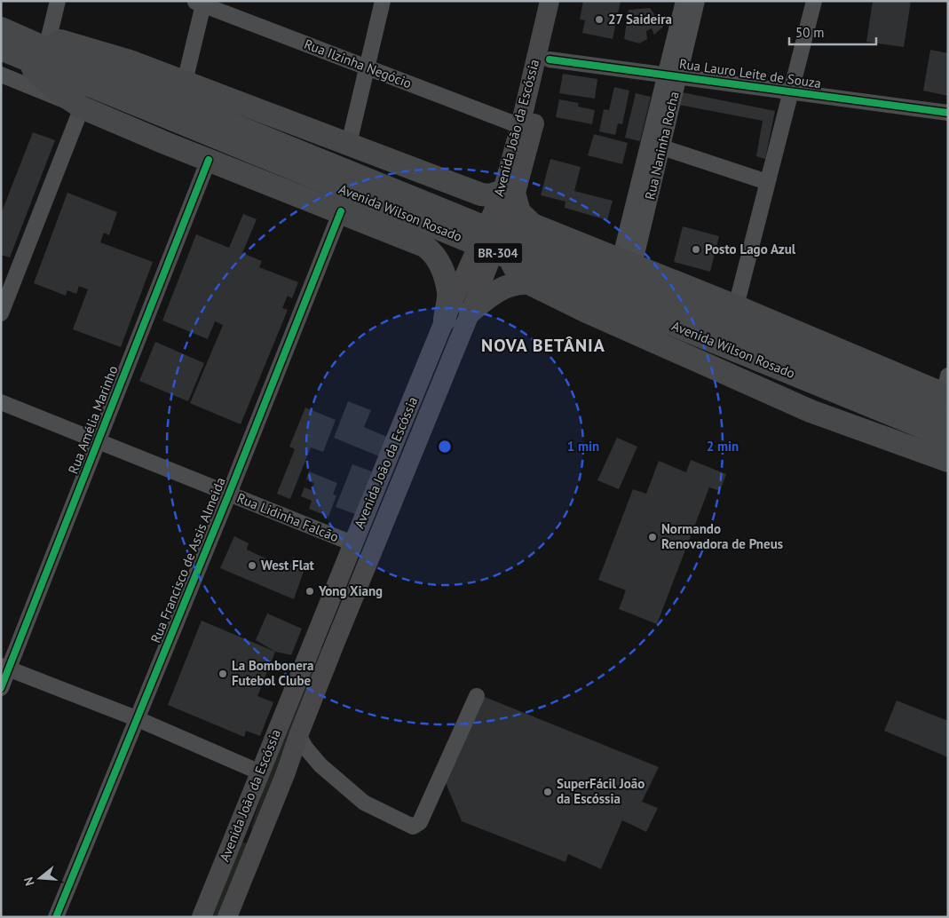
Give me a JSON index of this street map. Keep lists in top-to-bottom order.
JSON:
{
  "streets": {
    "highway": ["Avenida Wilson Rosado", "BR-304"],
    "main road": ["Avenida João da Escóssia"],
    "street": [
      "Rua Ilzinha Negócio",
      "Rua Lauro Leite de Souza",
      "Rua Naninha Rocha",
      "Rua Amélia Marinho",
      "Rua Lidinha Falcão",
      "Rua Francisco de Assis Almeida"
    ]
  },
  "crossings": [
    ["Rua Ilzinha Negócio", "Avenida João da Escóssia"],
    ["Rua Lauro Leite de Souza", "Avenida João da Escóssia"],
    ["Rua Lauro Leite de Souza", "Rua Naninha Rocha"],
    ["Avenida João da Escóssia", "Rua Lidinha Falcão"],
    ["Rua Amélia Marinho", "Rua Lidinha Falcão"],
    ["Rua Lidinha Falcão", "Rua Francisco de Assis Almeida"]
  ],
  "districts": ["NOVA BETÂNIA"],
  "places": [
    "27 Saideira",
    "Posto Lago Azul",
    "Normando Renovadora de Pneus",
    "West Flat",
    "Yong Xiang",
    "La Bombonera Futebol Clube",
    "SuperFácil João da Escóssia"
  ],
  "scale_bar": "50 m",
  "north": "left",
  "rings": ["1 min", "2 min"]
}
